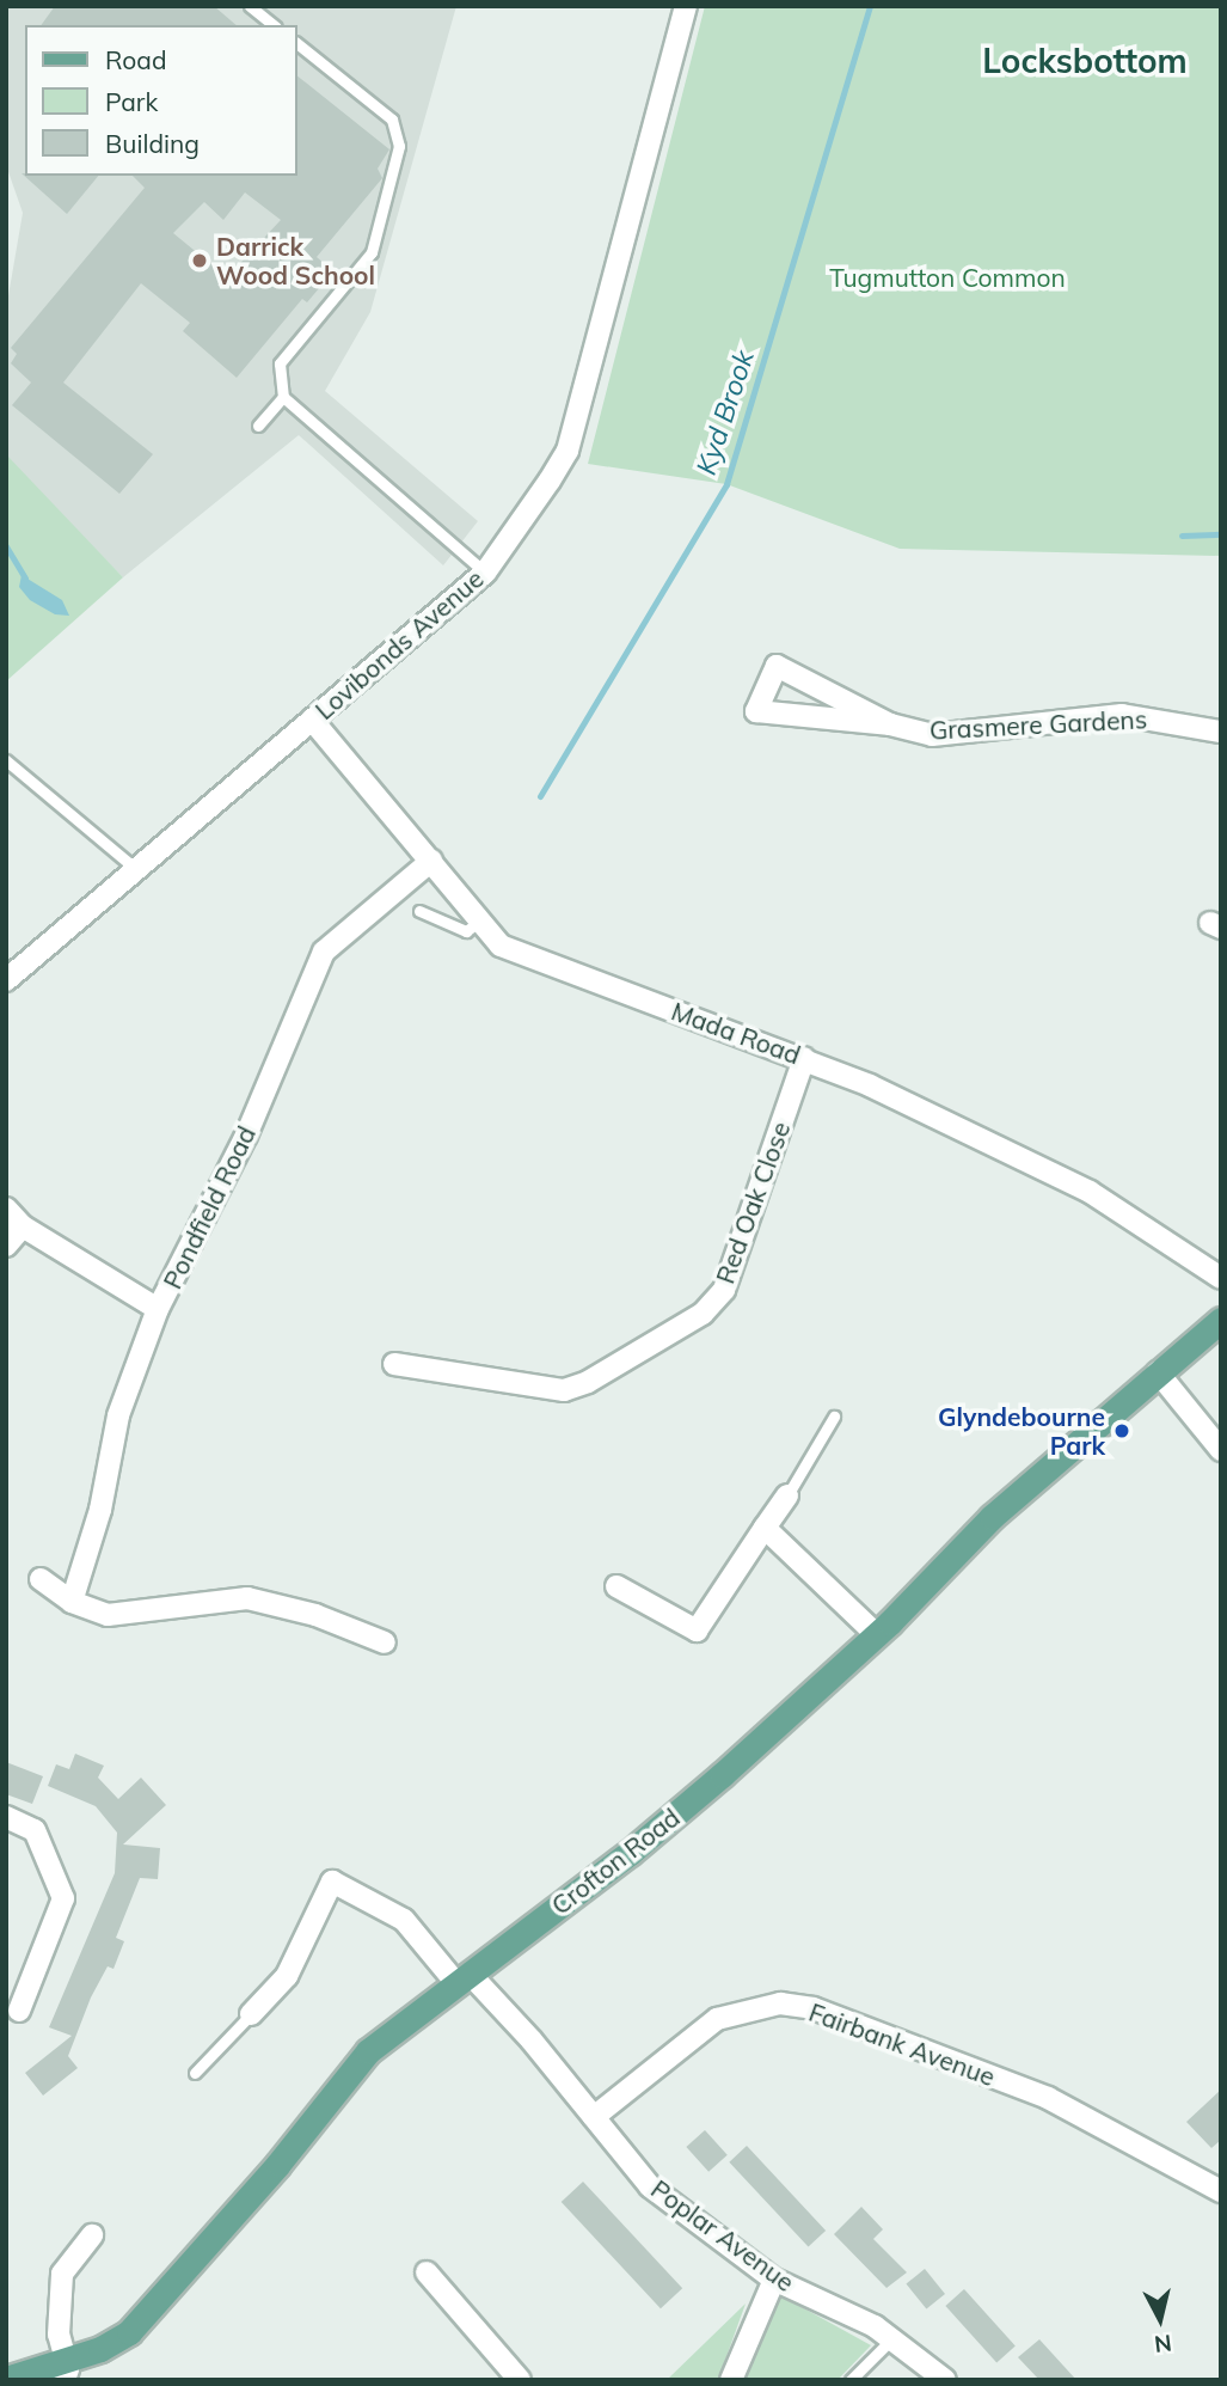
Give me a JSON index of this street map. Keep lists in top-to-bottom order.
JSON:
{
  "streets": {
    "main road": ["Crofton Road"],
    "street": [
      "Lovibonds Avenue",
      "Grasmere Gardens",
      "Mada Road",
      "Red Oak Close",
      "Pondfield Road",
      "Fairbank Avenue",
      "Poplar Avenue"
    ]
  },
  "crossings": [
    ["Lovibonds Avenue", "Mada Road"],
    ["Mada Road", "Red Oak Close"],
    ["Mada Road", "Pondfield Road"],
    ["Crofton Road", "Poplar Avenue"],
    ["Fairbank Avenue", "Poplar Avenue"]
  ],
  "districts": ["Locksbottom"],
  "water": ["Kyd Brook"],
  "parks": ["Tugmutton Common"],
  "places": ["Darrick Wood School", "Glyndebourne Park"],
  "legend": ["Road", "Park", "Building"],
  "north": "bottom"
}
